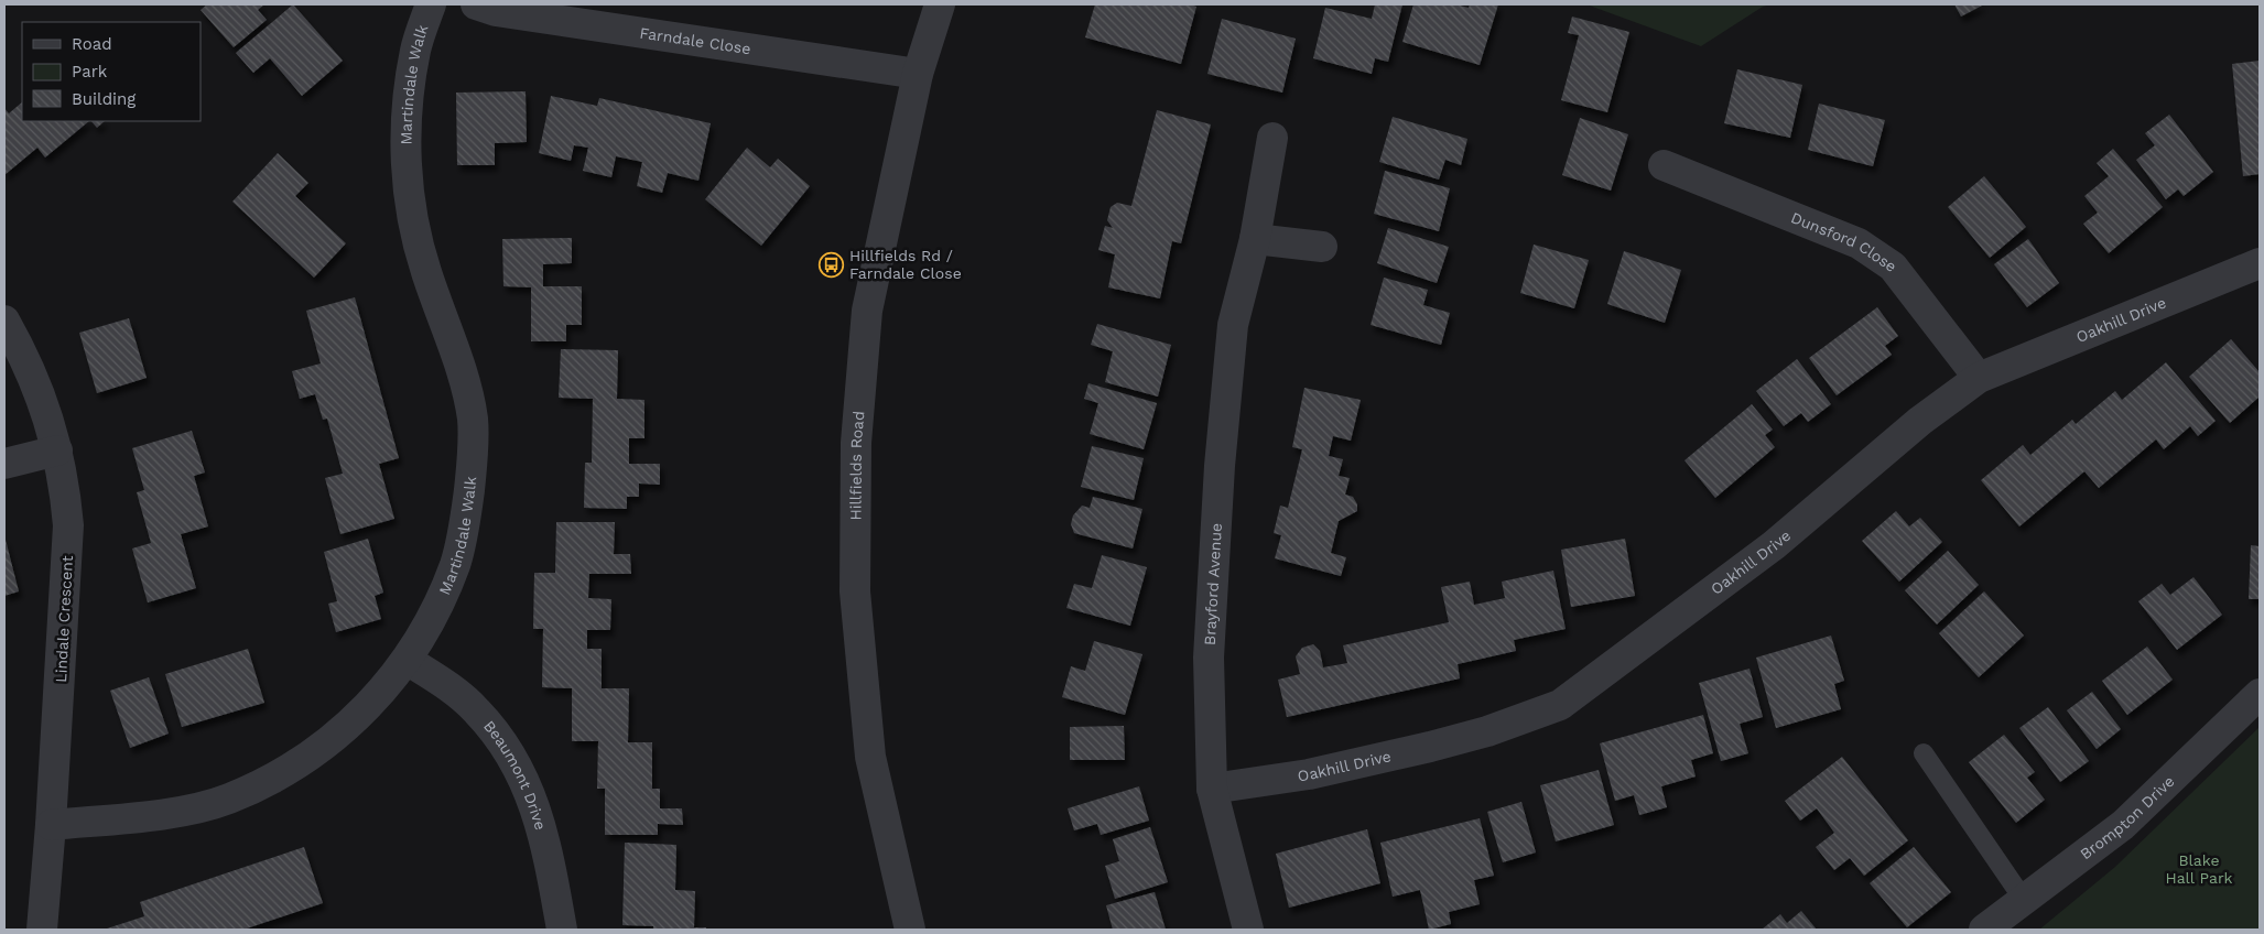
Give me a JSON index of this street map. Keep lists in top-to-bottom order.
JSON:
{
  "streets": {
    "street": [
      "Farndale Close",
      "Martindale Walk",
      "Dunsford Close",
      "Oakhill Drive",
      "Hillfields Road",
      "Brayford Avenue",
      "Lindale Crescent",
      "Beaumont Drive",
      "Brompton Drive"
    ]
  },
  "crossings": [
    ["Farndale Close", "Hillfields Road"],
    ["Martindale Walk", "Lindale Crescent"],
    ["Martindale Walk", "Beaumont Drive"],
    ["Dunsford Close", "Oakhill Drive"],
    ["Oakhill Drive", "Brayford Avenue"]
  ],
  "parks": ["Blake Hall Park"],
  "places": {
    "bus stop": ["Hillfields Rd / Farndale Close"]
  },
  "legend": ["Road", "Park", "Building"]
}
